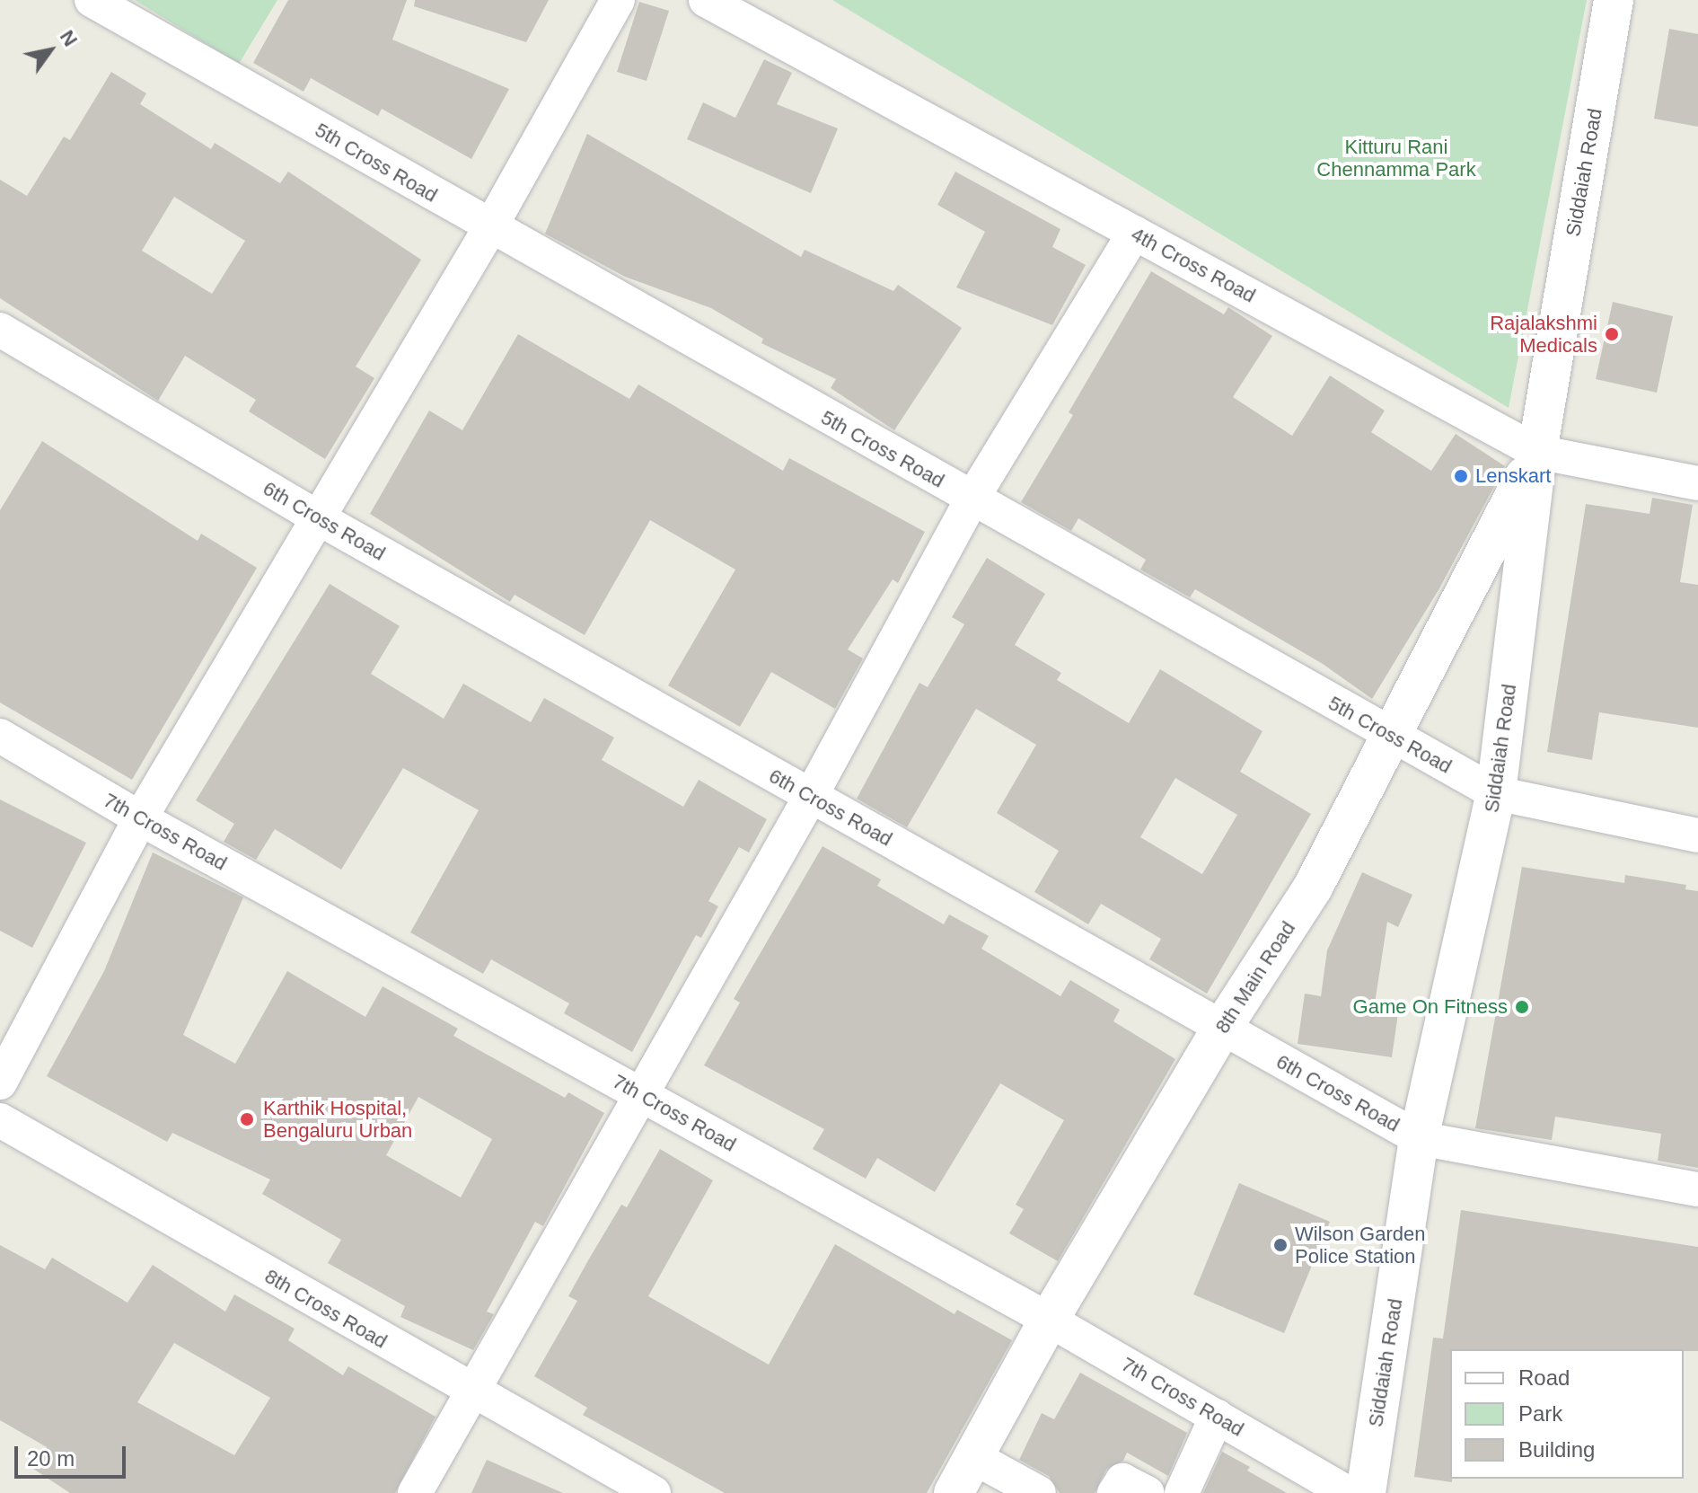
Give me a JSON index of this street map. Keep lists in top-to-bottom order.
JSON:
{
  "streets": {
    "main road": ["Siddaiah Road", "8th Main Road"],
    "street": [
      "5th Cross Road",
      "4th Cross Road",
      "6th Cross Road",
      "7th Cross Road",
      "8th Cross Road"
    ]
  },
  "crossings": [
    ["5th Cross Road", "Siddaiah Road"],
    ["5th Cross Road", "8th Main Road"],
    ["Siddaiah Road", "4th Cross Road"],
    ["Siddaiah Road", "6th Cross Road"],
    ["Siddaiah Road", "8th Main Road"],
    ["4th Cross Road", "8th Main Road"],
    ["6th Cross Road", "8th Main Road"],
    ["7th Cross Road", "8th Main Road"]
  ],
  "parks": ["Kitturu Rani Chennamma Park"],
  "places": [
    "Rajalakshmi Medicals",
    "Lenskart",
    "Game On Fitness",
    "Karthik Hospital, Bengaluru Urban",
    "Wilson Garden Police Station"
  ],
  "legend": ["Road", "Park", "Building"],
  "scale_bar": "20 m",
  "north": "top right"
}
